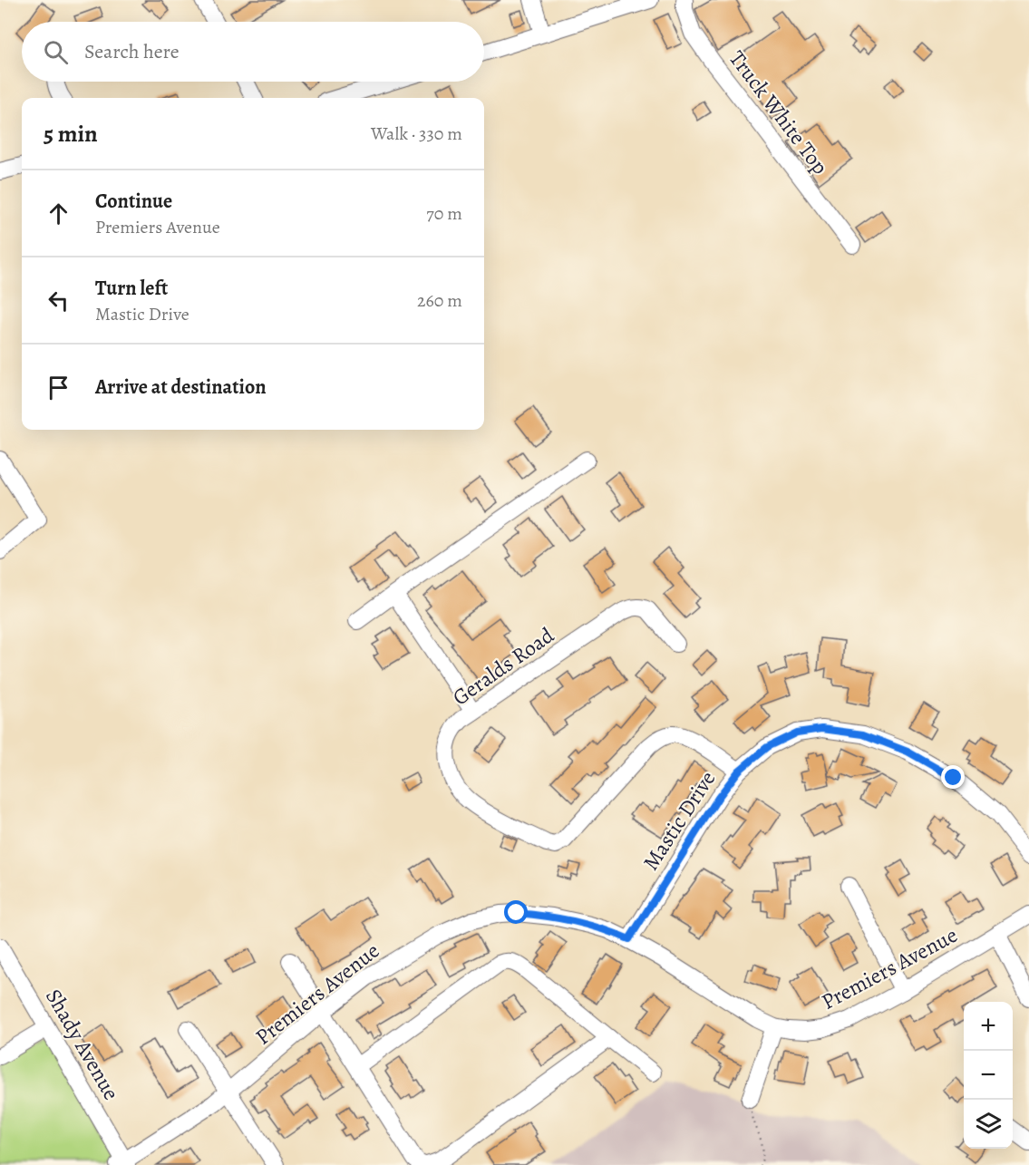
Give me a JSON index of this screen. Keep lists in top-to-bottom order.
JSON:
{
  "streets": {
    "street": [
      "Truck White Top",
      "Geralds Road",
      "Mastic Drive",
      "Premiers Avenue",
      "Shady Avenue"
    ]
  },
  "crossings": [
    ["Geralds Road", "Mastic Drive"],
    ["Mastic Drive", "Premiers Avenue"],
    ["Premiers Avenue", "Shady Avenue"]
  ],
  "page": {
    "search": "Search here",
    "heading": ["5 min", "Walk · 330 m"],
    "list": [
      ["Continue", "Premiers Avenue", "70 m"],
      ["Turn left", "Mastic Drive", "260 m"],
      "Arrive at destination"
    ],
    "map_buttons": ["+", "−"]
  }
}
